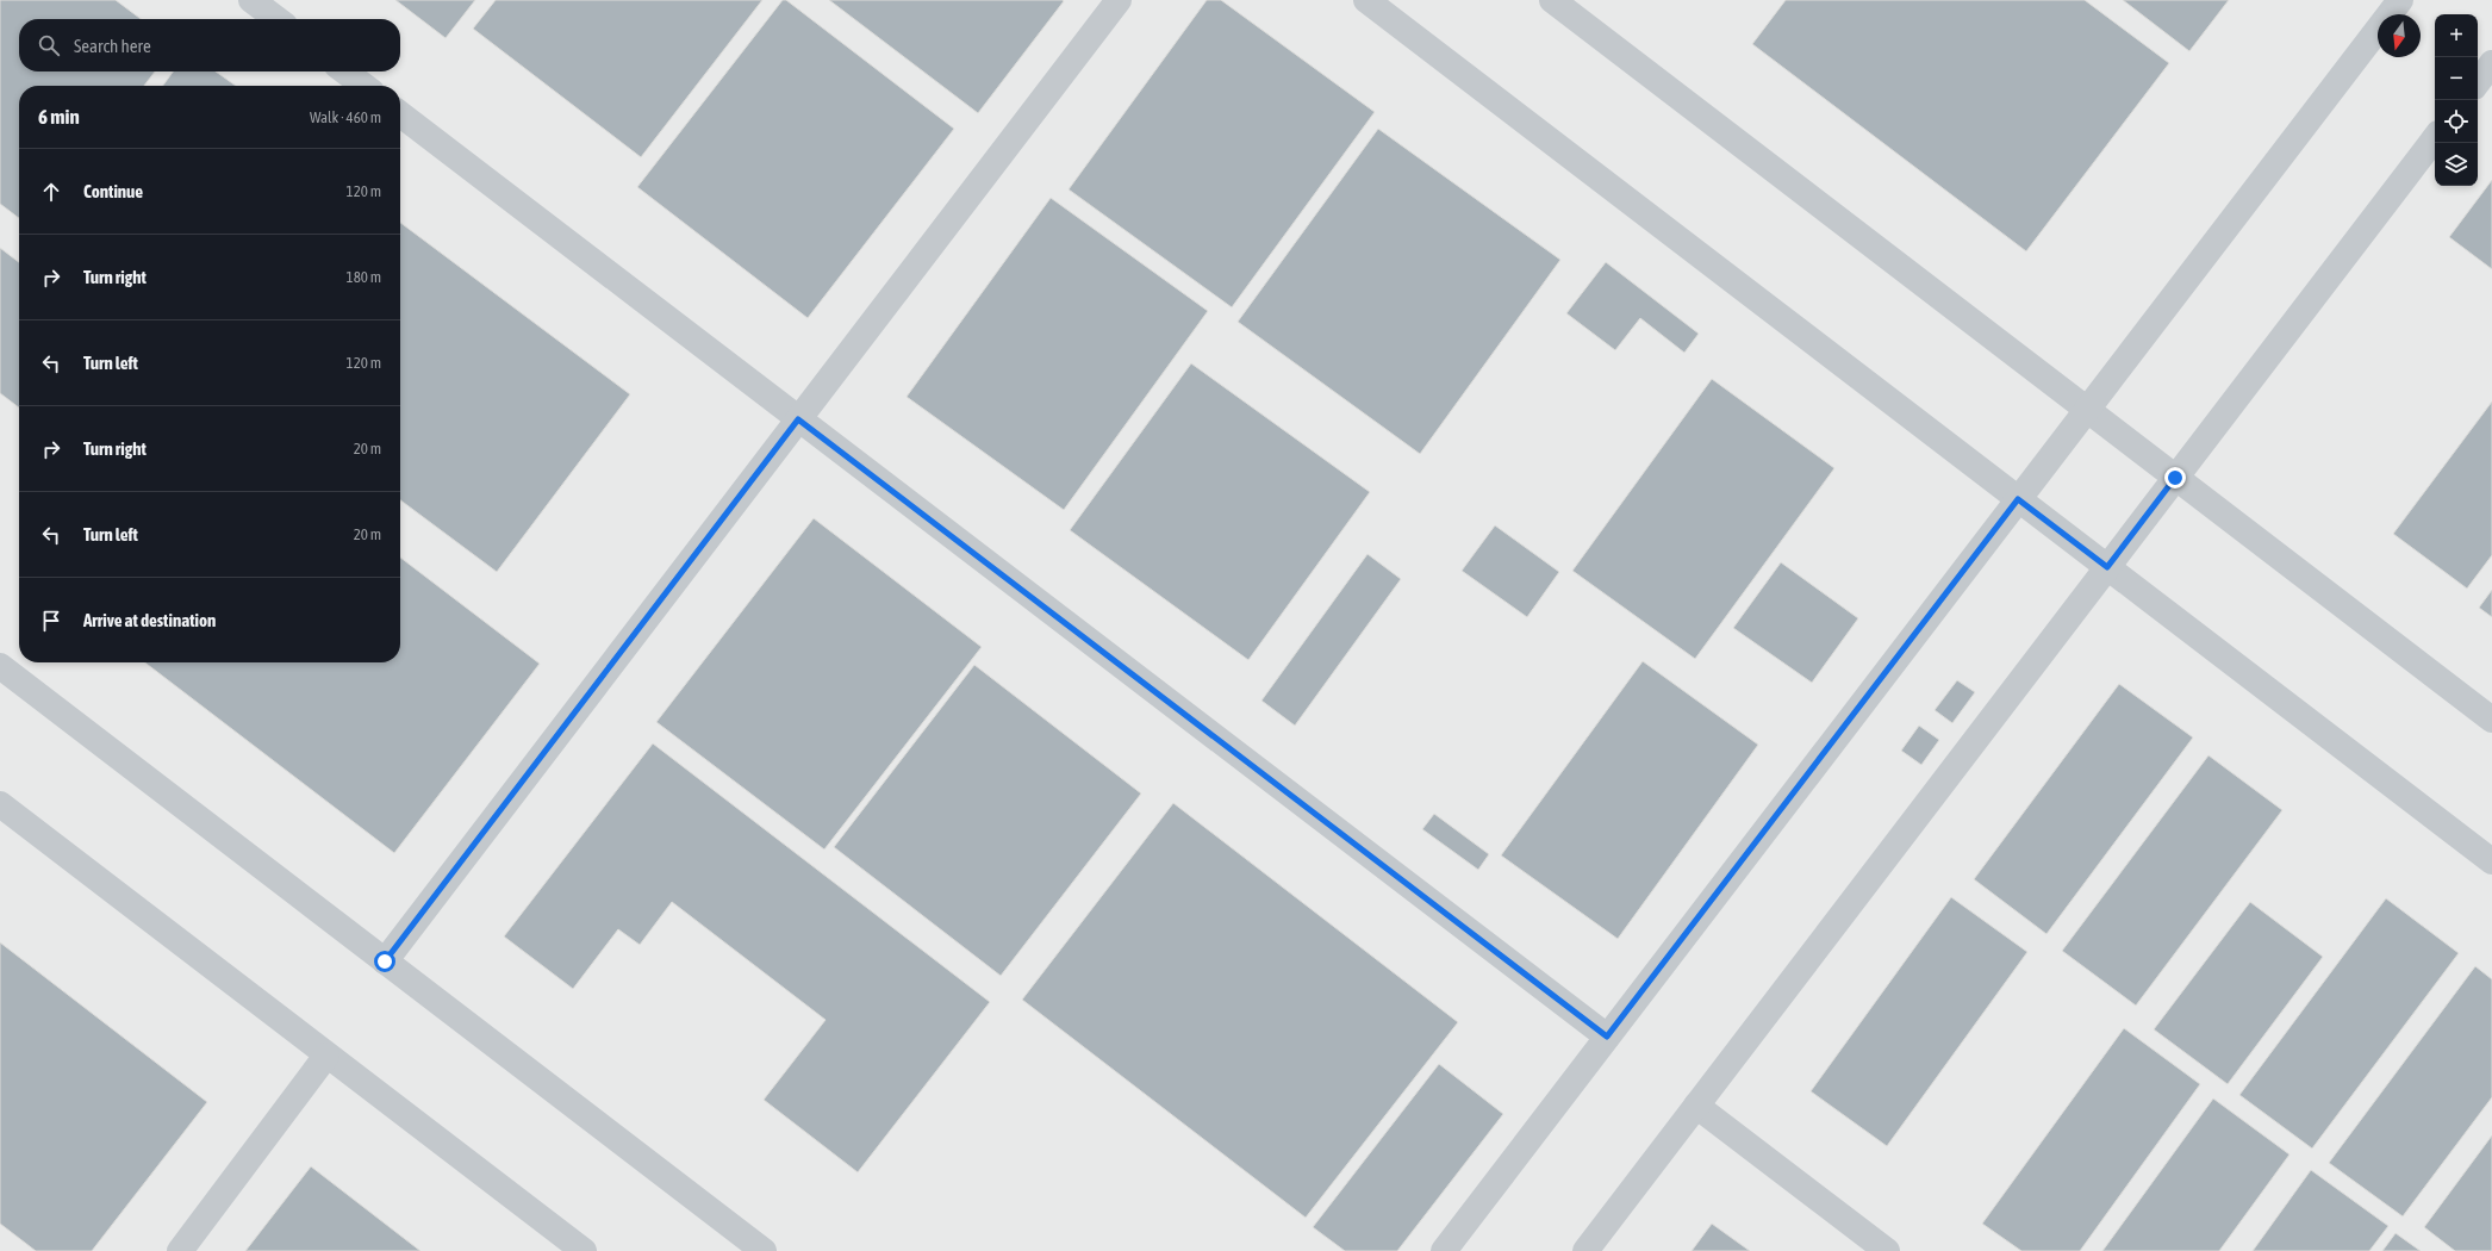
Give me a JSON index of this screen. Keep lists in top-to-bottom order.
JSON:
{
  "north": "bottom",
  "page": {
    "map_buttons": ["+", "−"],
    "search": "Search here",
    "heading": ["6 min", "Walk · 460 m"],
    "list": [
      ["Continue", "120 m"],
      ["Turn right", "180 m"],
      ["Turn left", "120 m"],
      ["Turn right", "20 m"],
      ["Turn left", "20 m"],
      "Arrive at destination"
    ]
  }
}
